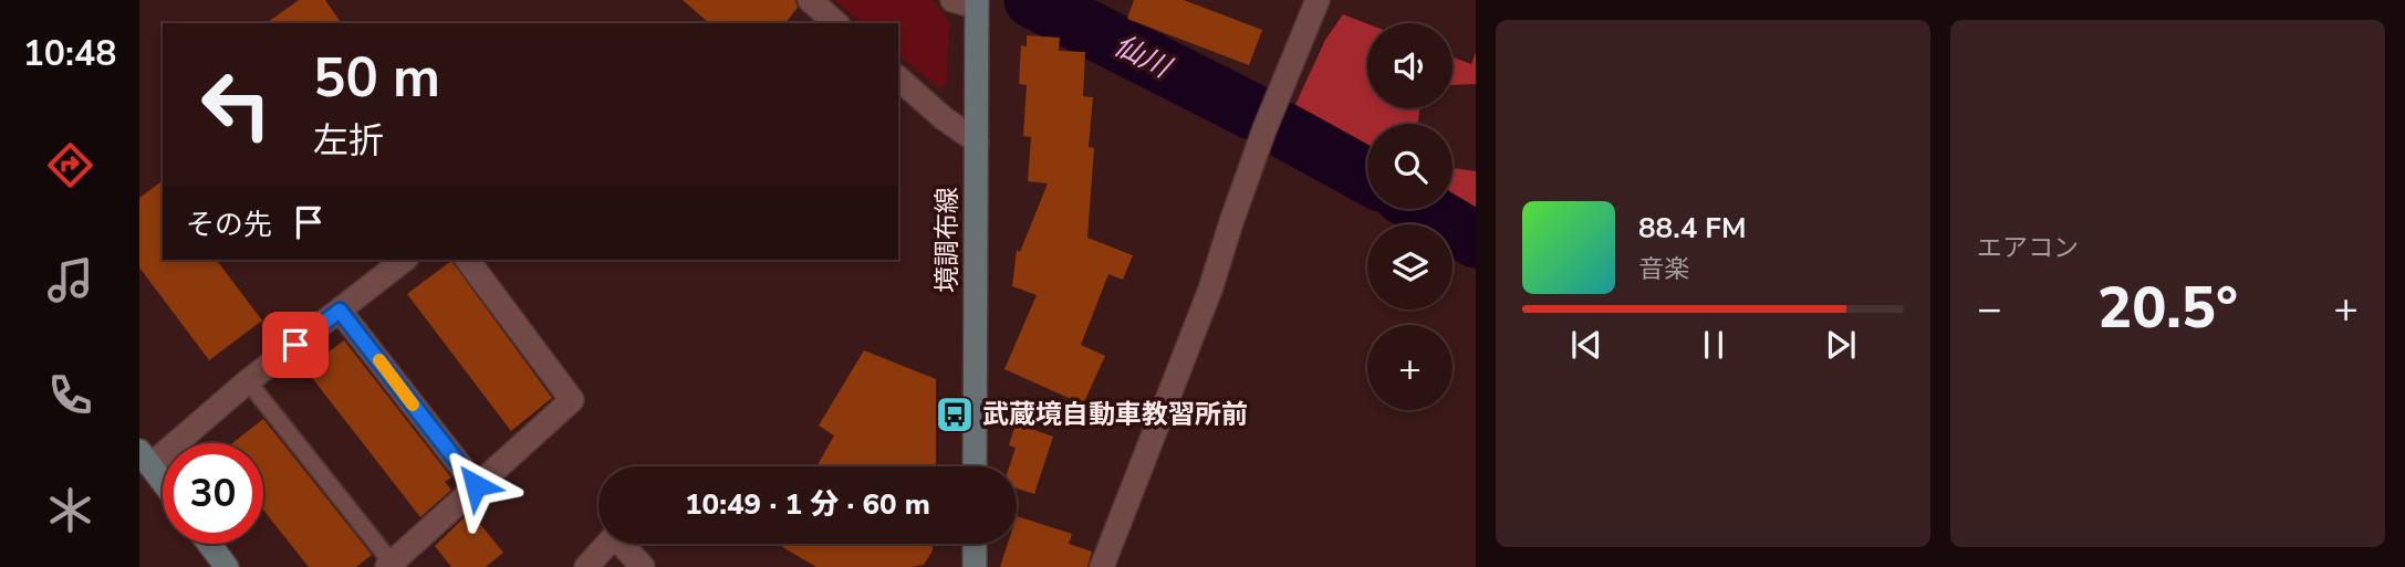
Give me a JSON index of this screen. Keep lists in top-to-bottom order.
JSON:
{
  "streets": {
    "main road": ["境調布線"]
  },
  "water": ["仙川"],
  "places": {
    "bus stop": ["武蔵境自動車教習所前"]
  },
  "page": {
    "tabs": "10:48",
    "tile": "エアコン",
    "map_buttons": "+",
    "turn": ["50 m", "左折"],
    "then": "その先",
    "song": ["88.4 FM", "音楽"],
    "heat": ["−", "20.5°", "+"],
    "limit": "30",
    "trip": "10:49 · 1 分 · 60 m"
  }
}
